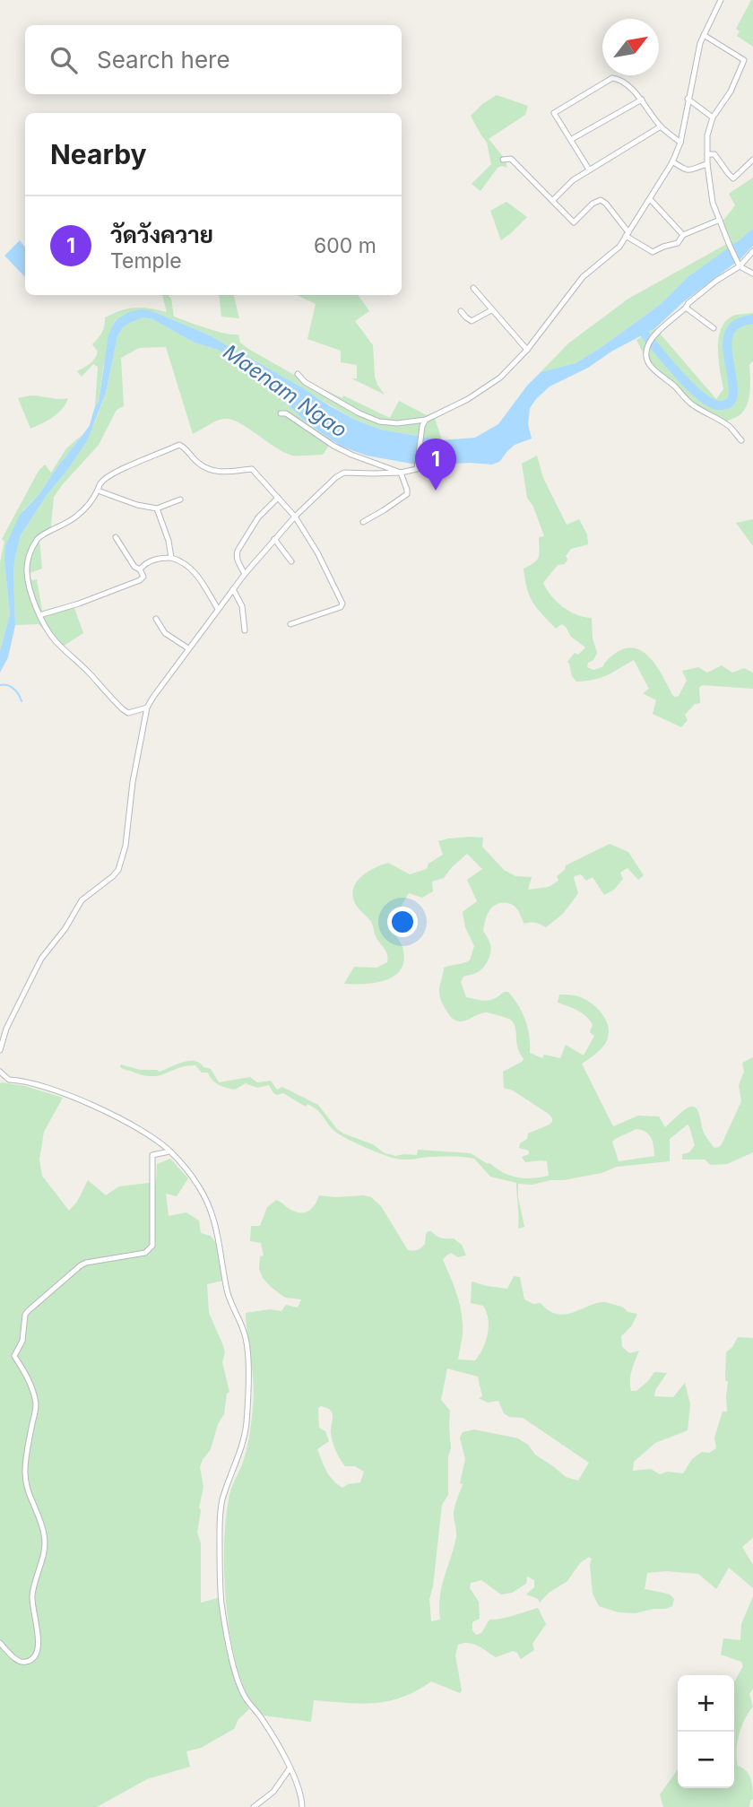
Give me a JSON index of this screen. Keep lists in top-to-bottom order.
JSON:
{
  "water": ["Maenam Ngao"],
  "north": "top right",
  "page": {
    "search": "Search here",
    "heading": "Nearby",
    "list": [
      {
        "mark": "1",
        "name": "วัดวังควาย",
        "note": "Temple",
        "value": "600 m"
      }
    ],
    "pins": "1",
    "map_buttons": ["+", "−"]
  }
}
